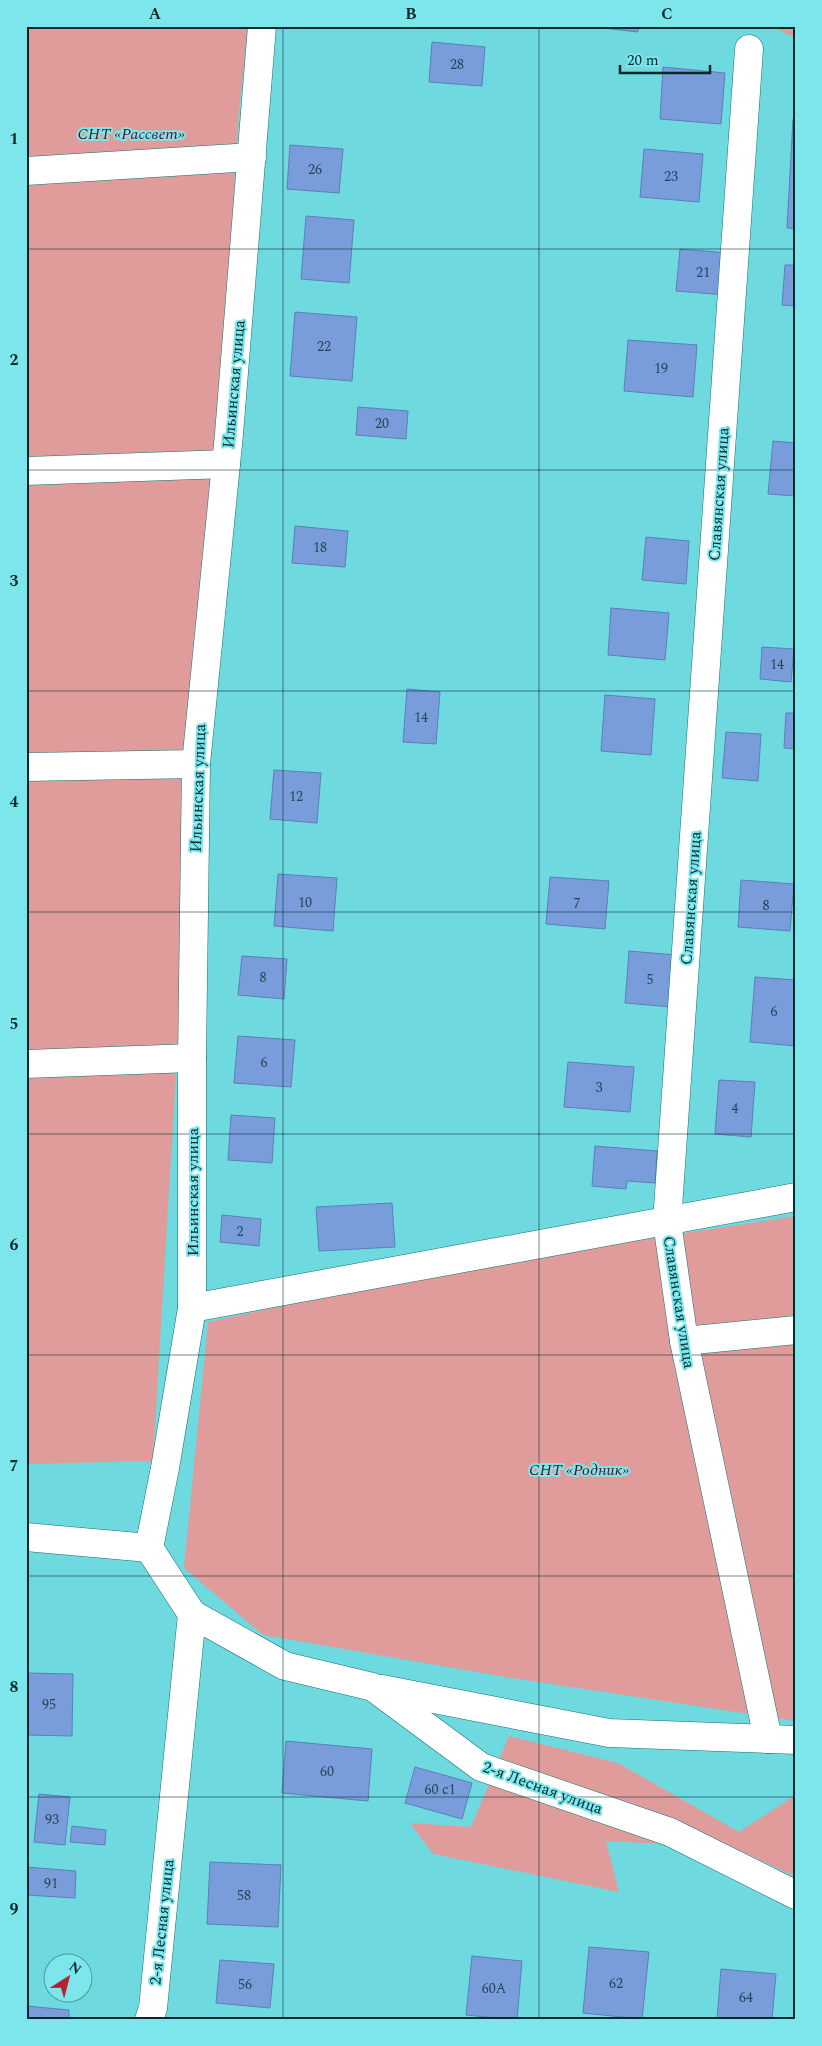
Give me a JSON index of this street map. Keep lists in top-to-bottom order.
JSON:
{
  "streets": {
    "street": ["Ильинская улица", "Славянская улица", "2-я Лесная улица"]
  },
  "crossings": [
    ["Ильинская улица", "2-я Лесная улица"]
  ],
  "parks": ["СНТ «Рассвет»", "СНТ «Родник»"],
  "house_numbers": [
    "28",
    "26",
    "23",
    "21",
    "22",
    "19",
    "20",
    "18",
    "14",
    "14",
    "12",
    "10",
    "7",
    "8",
    "8",
    "5",
    "6",
    "6",
    "3",
    "4",
    "2",
    "95",
    "60",
    "60 с1",
    "93",
    "91",
    "58",
    "62",
    "56",
    "60А",
    "64"
  ],
  "scale_bar": "20 m",
  "north": "top right",
  "grid": {
    "columns": ["A", "B", "C"],
    "rows": [
      "1",
      "2",
      "3",
      "4",
      "5",
      "6",
      "7",
      "8",
      "9"
    ]
  }
}
